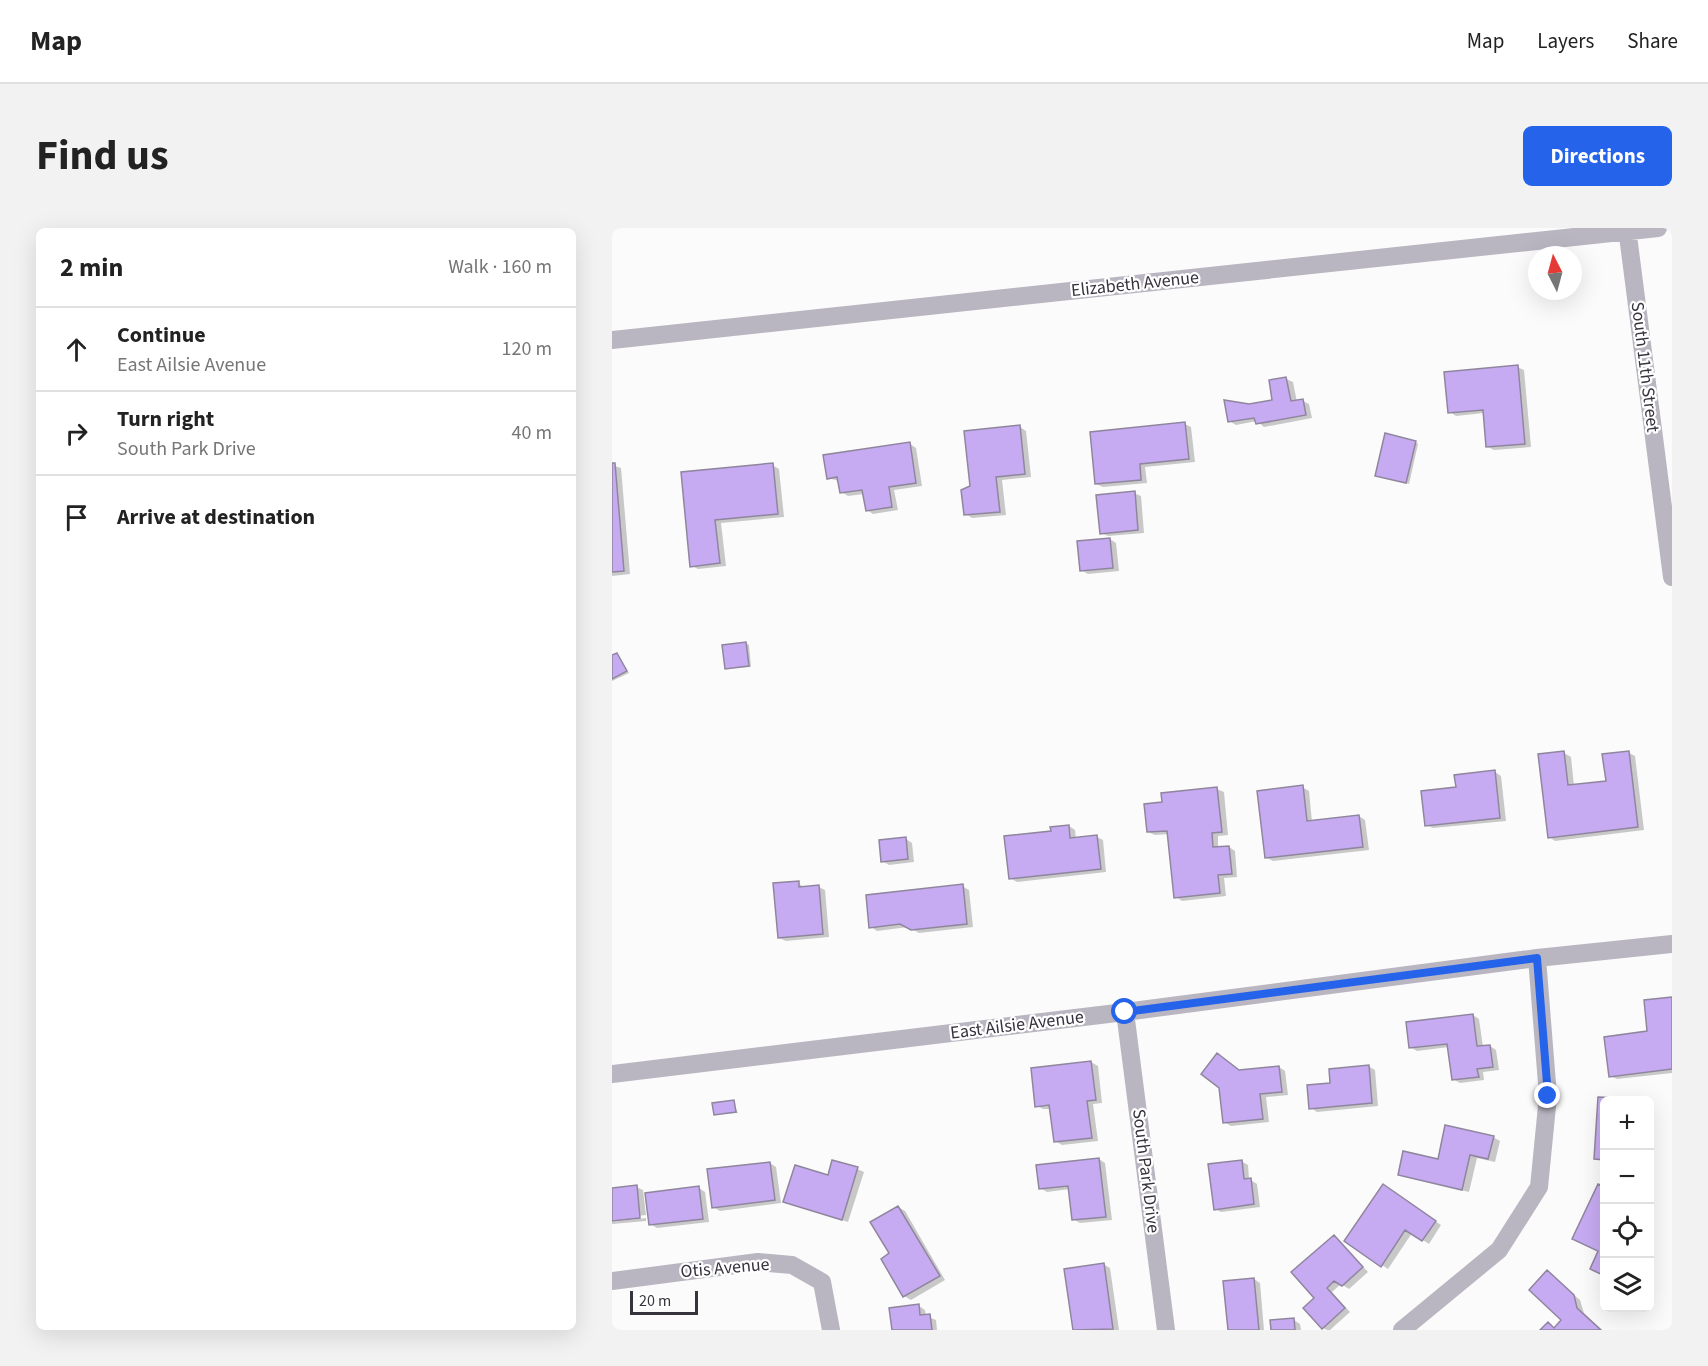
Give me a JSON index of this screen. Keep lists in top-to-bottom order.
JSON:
{
  "streets": {
    "street": [
      "Elizabeth Avenue",
      "South 11th Street",
      "East Ailsie Avenue",
      "South Park Drive",
      "Otis Avenue"
    ]
  },
  "crossings": [
    ["Elizabeth Avenue", "South 11th Street"],
    ["East Ailsie Avenue", "South Park Drive"]
  ],
  "scale_bar": "20 m",
  "north": "top",
  "page": {
    "header": "Map",
    "nav": ["Map", "Layers", "Share"],
    "title": "Find us",
    "buttons": "Directions",
    "heading": ["2 min", "Walk · 160 m"],
    "list": [
      ["Continue", "East Ailsie Avenue", "120 m"],
      ["Turn right", "South Park Drive", "40 m"],
      "Arrive at destination"
    ],
    "map_buttons": ["+", "−"],
    "scale": "20 m"
  }
}
